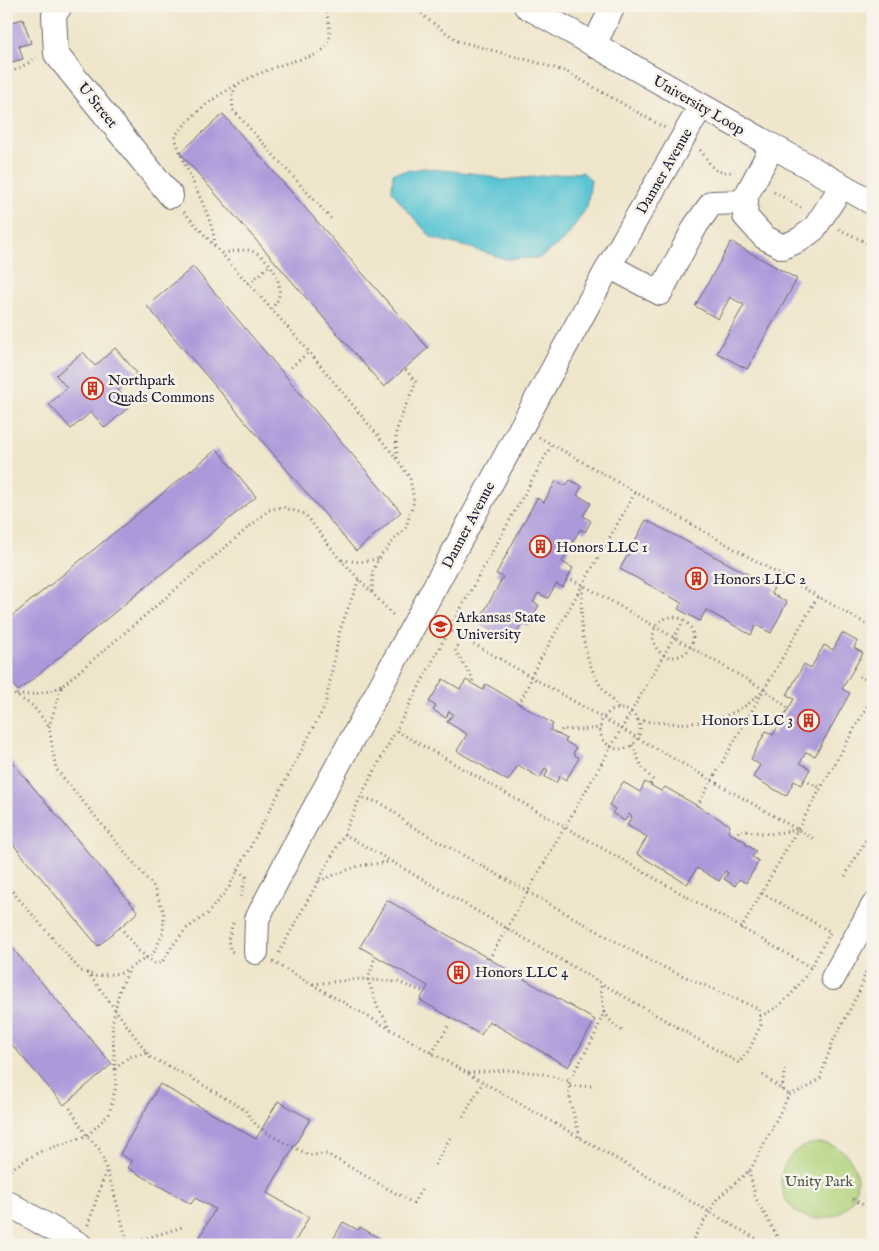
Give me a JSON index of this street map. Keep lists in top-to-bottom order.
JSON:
{
  "streets": {
    "street": ["U Street", "University Loop", "Danner Avenue"]
  },
  "crossings": [
    ["University Loop", "Danner Avenue"]
  ],
  "parks": ["Unity Park"],
  "places": {
    "building": [
      "Northpark Quads Commons",
      "Honors LLC 1",
      "Honors LLC 2",
      "Honors LLC 3",
      "Honors LLC 4"
    ],
    "school or university": ["Arkansas State University"]
  }
}
